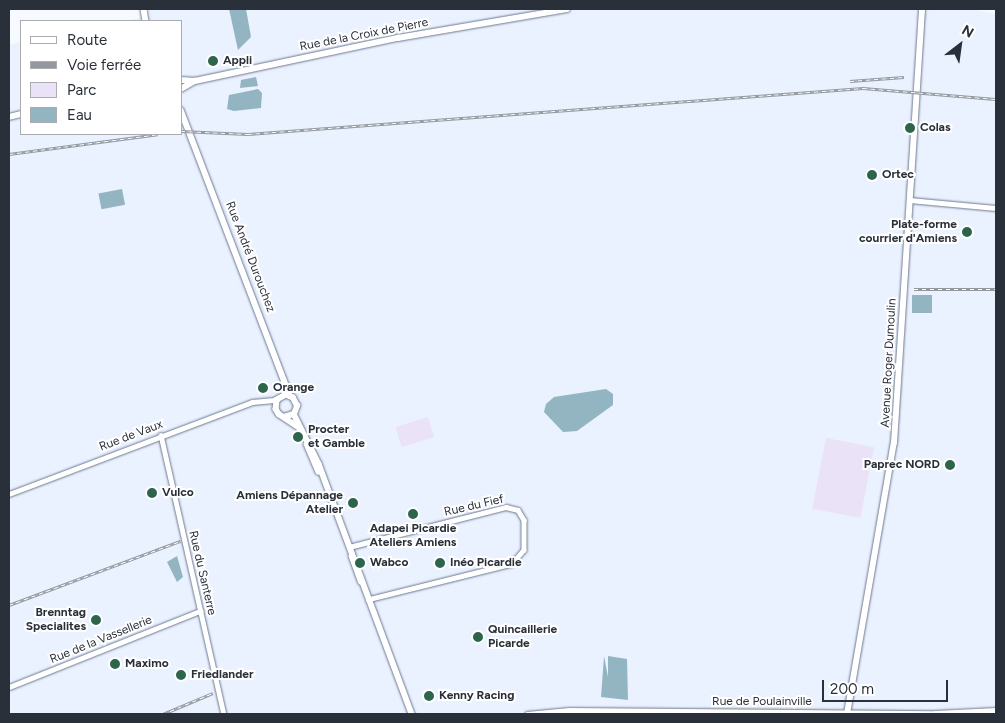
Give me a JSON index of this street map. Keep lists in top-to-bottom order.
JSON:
{
  "streets": {
    "main road": ["Rue de la Croix de Pierre", "Rue André Durouchez", "Avenue Roger Dumoulin"],
    "street": [
      "Rue de Vaux",
      "Rue du Fief",
      "Rue du Santerre",
      "Rue de la Vassellerie",
      "Rue de Poulainville"
    ]
  },
  "crossings": [
    ["Rue André Durouchez", "Rue de Vaux"],
    ["Avenue Roger Dumoulin", "Rue de Poulainville"],
    ["Rue de Vaux", "Rue du Santerre"],
    ["Rue du Santerre", "Rue de la Vassellerie"]
  ],
  "places": [
    "Appli",
    "Colas",
    "Ortec",
    "Plate-forme courrier d'Amiens",
    "Orange",
    "Procter et Gamble",
    "Paprec NORD",
    "Vulco",
    "Amiens Dépannage Atelier",
    "Adapei Picardie Ateliers Amiens",
    "Wabco",
    "Inéo Picardie",
    "Brenntag Specialites",
    "Quincaillerie Picarde",
    "Maximo",
    "Friedlander",
    "Kenny Racing"
  ],
  "legend": [
    "Route",
    "Voie ferrée",
    "Parc",
    "Eau"
  ],
  "scale_bar": "200 m",
  "north": "top right"
}
